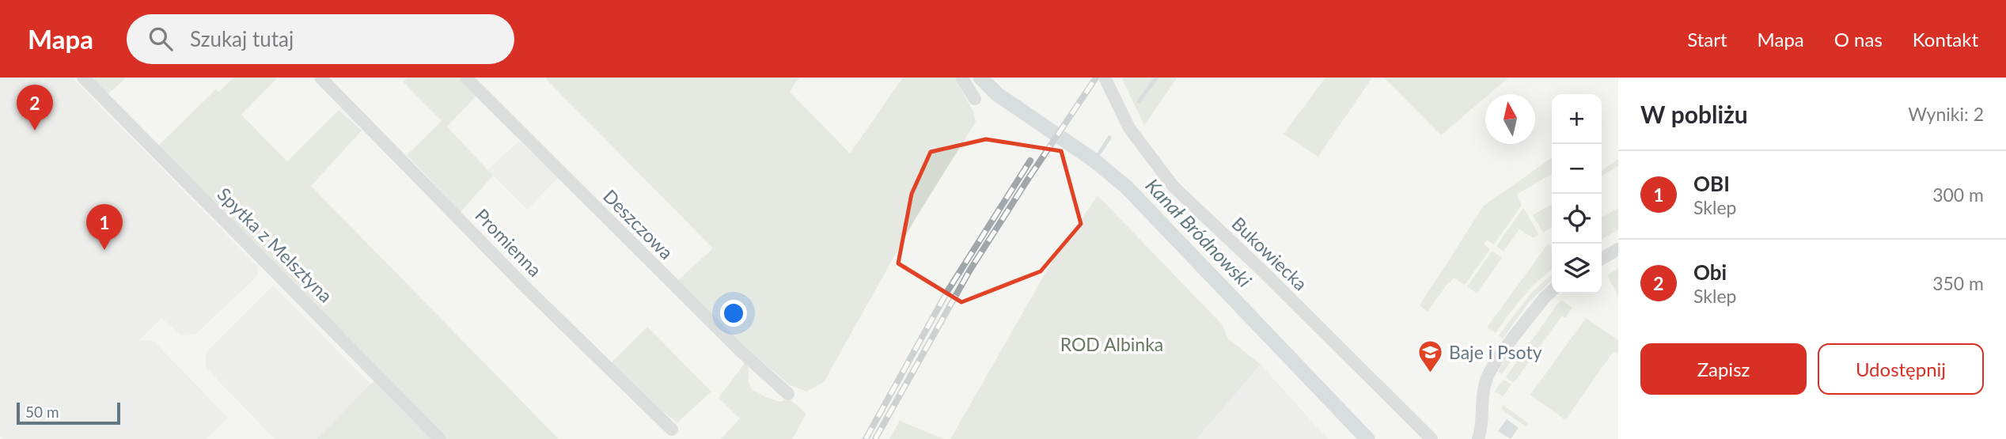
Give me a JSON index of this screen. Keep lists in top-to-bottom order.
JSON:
{
  "streets": {
    "street": [
      "Deszczowa",
      "Promienna",
      "Spytka z Melsztyna",
      "Bukowiecka"
    ]
  },
  "water": ["Kanał Bródnowski"],
  "parks": ["ROD Albinka"],
  "places": {
    "school or university": ["Baje i Psoty"]
  },
  "scale_bar": "50 m",
  "north": "top",
  "page": {
    "header": "Mapa",
    "search": "Szukaj tutaj",
    "nav": [
      "Start",
      "Mapa",
      "O nas",
      "Kontakt"
    ],
    "heading": ["W pobliżu", "Wyniki: 2"],
    "pins": ["2", "1"],
    "map_buttons": ["+", "−"],
    "list": [
      {
        "mark": "1",
        "name": "OBI",
        "note": "Sklep",
        "value": "300 m"
      },
      {
        "mark": "2",
        "name": "Obi",
        "note": "Sklep",
        "value": "350 m"
      }
    ],
    "buttons": ["Zapisz", "Udostępnij"],
    "scale": "50 m"
  }
}
